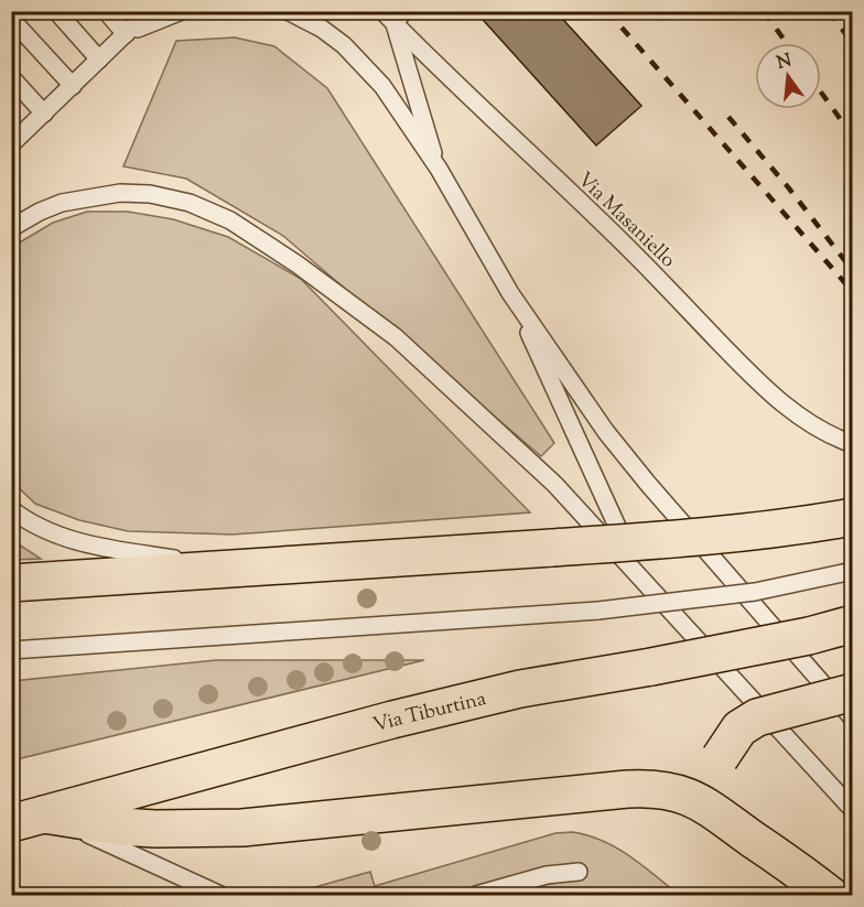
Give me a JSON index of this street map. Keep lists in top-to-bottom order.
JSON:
{
  "streets": {
    "main road": ["Via Tiburtina"],
    "lane": ["Via Masaniello"]
  },
  "north": "top"
}
